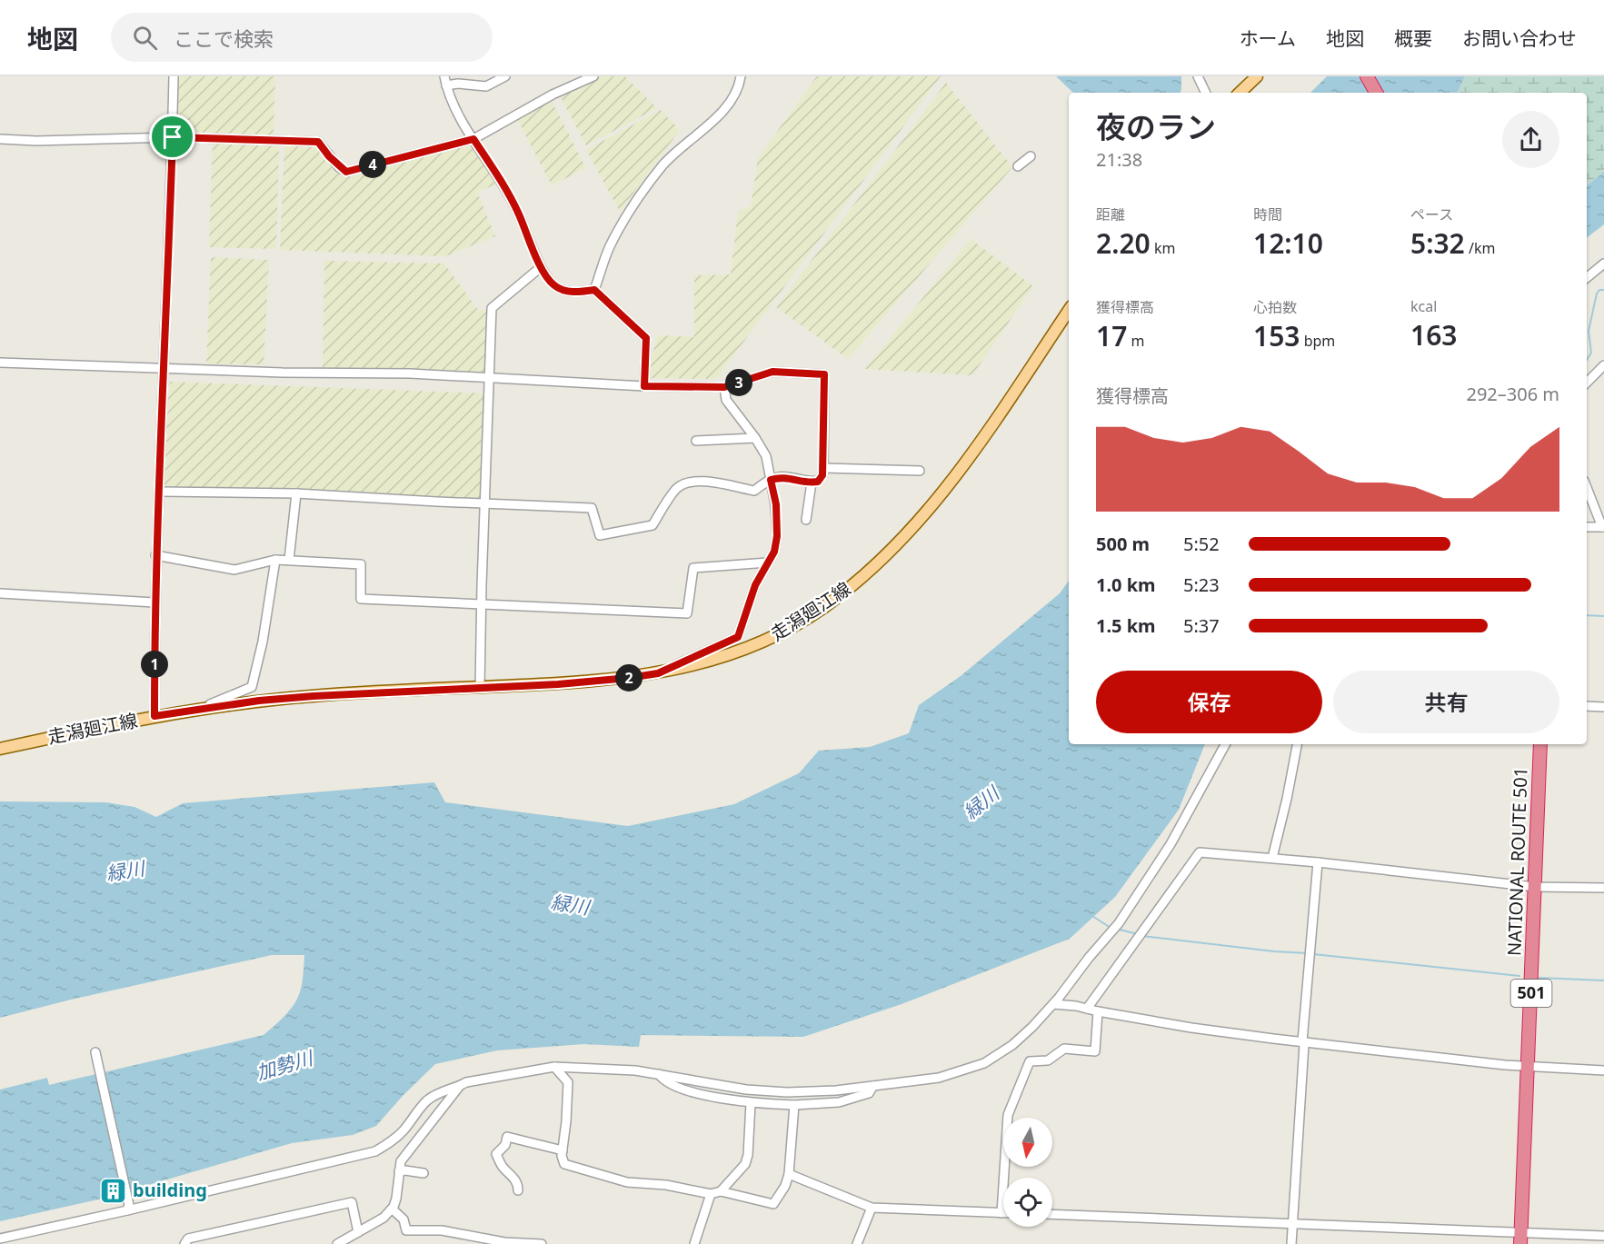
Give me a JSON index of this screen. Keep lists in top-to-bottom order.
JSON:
{
  "streets": {
    "highway": ["NATIONAL ROUTE 501", "501"],
    "main road": ["走潟廻江線"]
  },
  "water": ["緑川", "加勢川"],
  "places": {
    "building": ["building"]
  },
  "north": "bottom",
  "page": {
    "header": "地図",
    "search": "ここで検索",
    "nav": [
      "ホーム",
      "地図",
      "概要",
      "お問い合わせ"
    ],
    "heading": ["夜のラン", "21:38"],
    "pins": [
      "4",
      "3",
      "1",
      "2"
    ],
    "stats": [
      ["距離", "2.20 km"],
      ["時間", "12:10"],
      ["ペース", "5:32 /km"],
      ["獲得標高", "17 m"],
      ["心拍数", "153 bpm"],
      ["kcal", "163"]
    ],
    "chart": ["獲得標高", "292–306 m"],
    "list": [
      {
        "name": "500 m",
        "note": "5:52"
      },
      {
        "name": "1.0 km",
        "note": "5:23"
      },
      {
        "name": "1.5 km",
        "note": "5:37"
      }
    ],
    "buttons": ["保存", "共有"]
  }
}
